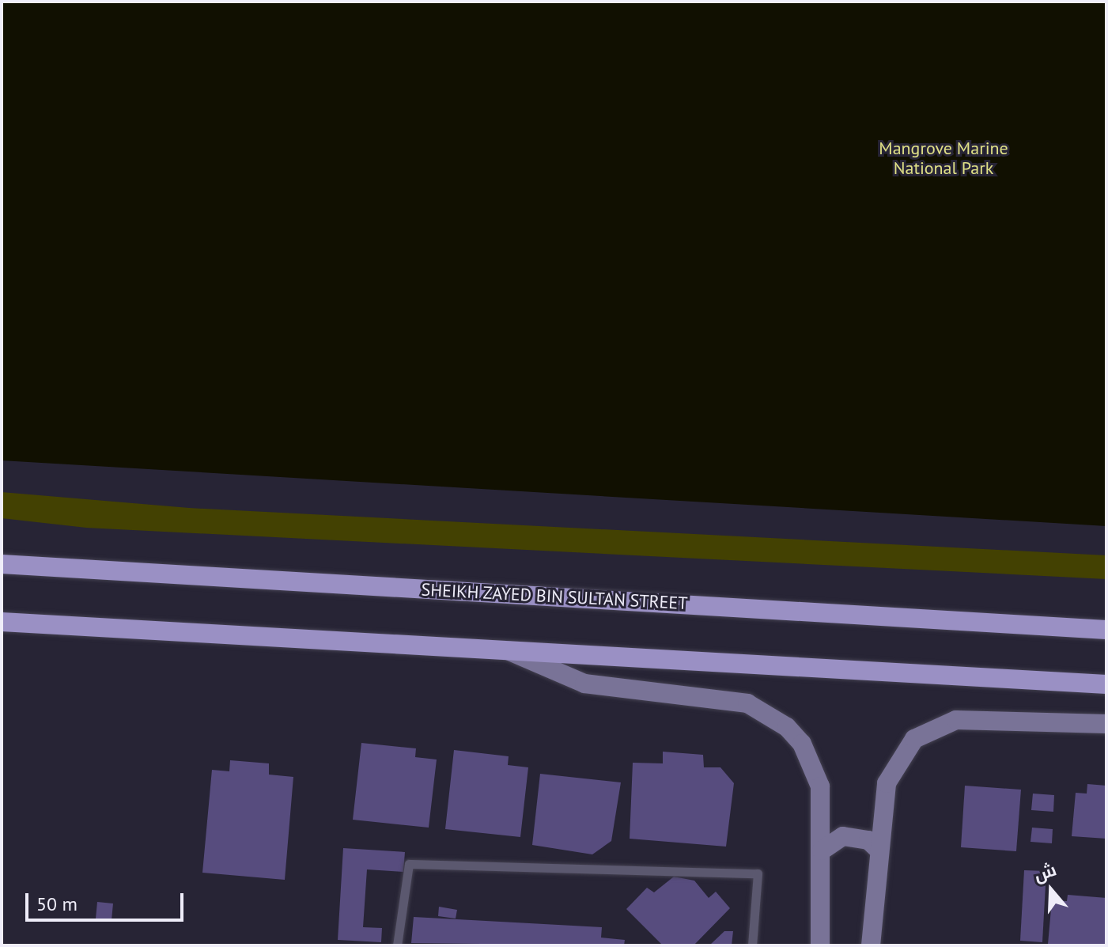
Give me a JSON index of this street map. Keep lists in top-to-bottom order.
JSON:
{
  "streets": {
    "highway": ["SHEIKH ZAYED BIN SULTAN STREET"]
  },
  "parks": ["Mangrove Marine National Park"],
  "scale_bar": "50 m",
  "north": "top"
}
